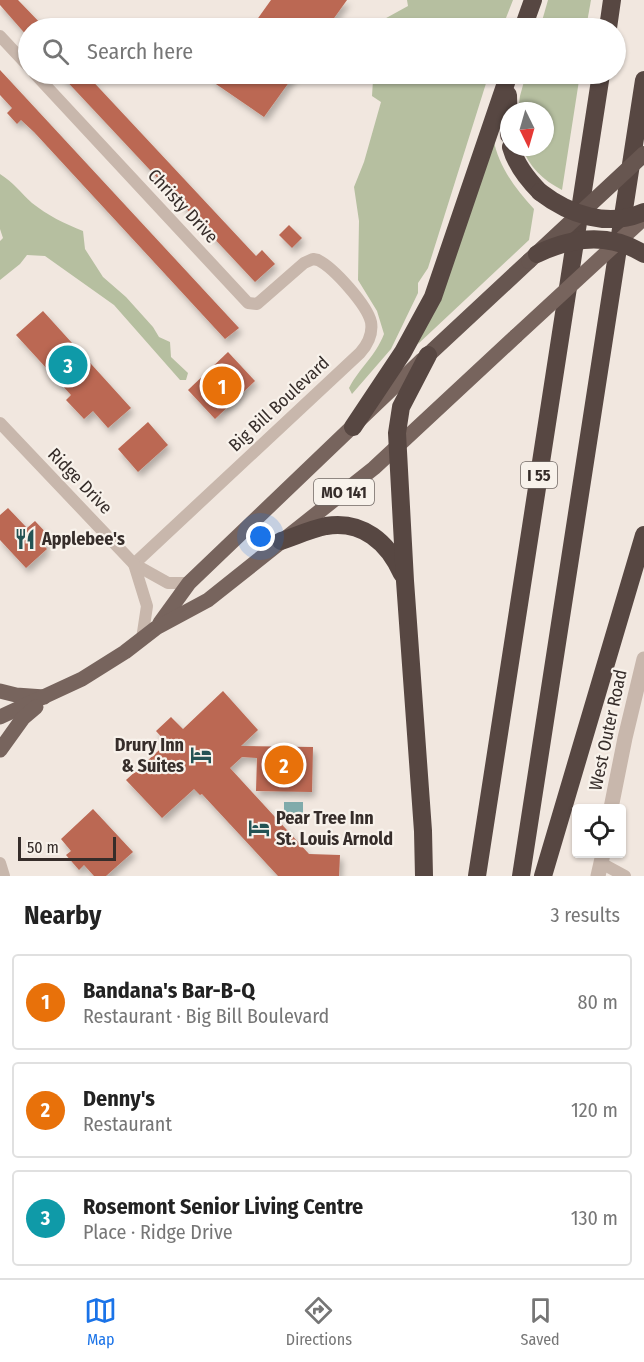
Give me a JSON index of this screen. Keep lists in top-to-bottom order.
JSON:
{
  "streets": {
    "highway": ["I 55", "MO 141"],
    "street": [
      "Christy Drive",
      "Big Bill Boulevard",
      "Ridge Drive",
      "West Outer Road"
    ]
  },
  "crossings": [
    ["Christy Drive", "Big Bill Boulevard"],
    ["Big Bill Boulevard", "Ridge Drive"],
    ["Ridge Drive", "MO 141"]
  ],
  "places": {
    "restaurant": ["Applebee's"],
    "hotel": ["Drury Inn & Suites", "Pear Tree Inn St. Louis Arnold"]
  },
  "scale_bar": "50 m",
  "north": "bottom",
  "page": {
    "search": "Search here",
    "pins": ["3", "1", "2"],
    "scale": "50 m",
    "heading": ["Nearby", "3 results"],
    "list": [
      {
        "mark": "1",
        "name": "Bandana's Bar-B-Q",
        "note": "Restaurant · Big Bill Boulevard",
        "value": "80 m"
      },
      {
        "mark": "2",
        "name": "Denny's",
        "note": "Restaurant",
        "value": "120 m"
      },
      {
        "mark": "3",
        "name": "Rosemont Senior Living Centre",
        "note": "Place · Ridge Drive",
        "value": "130 m"
      }
    ],
    "nav": ["Map", "Directions", "Saved"]
  }
}
